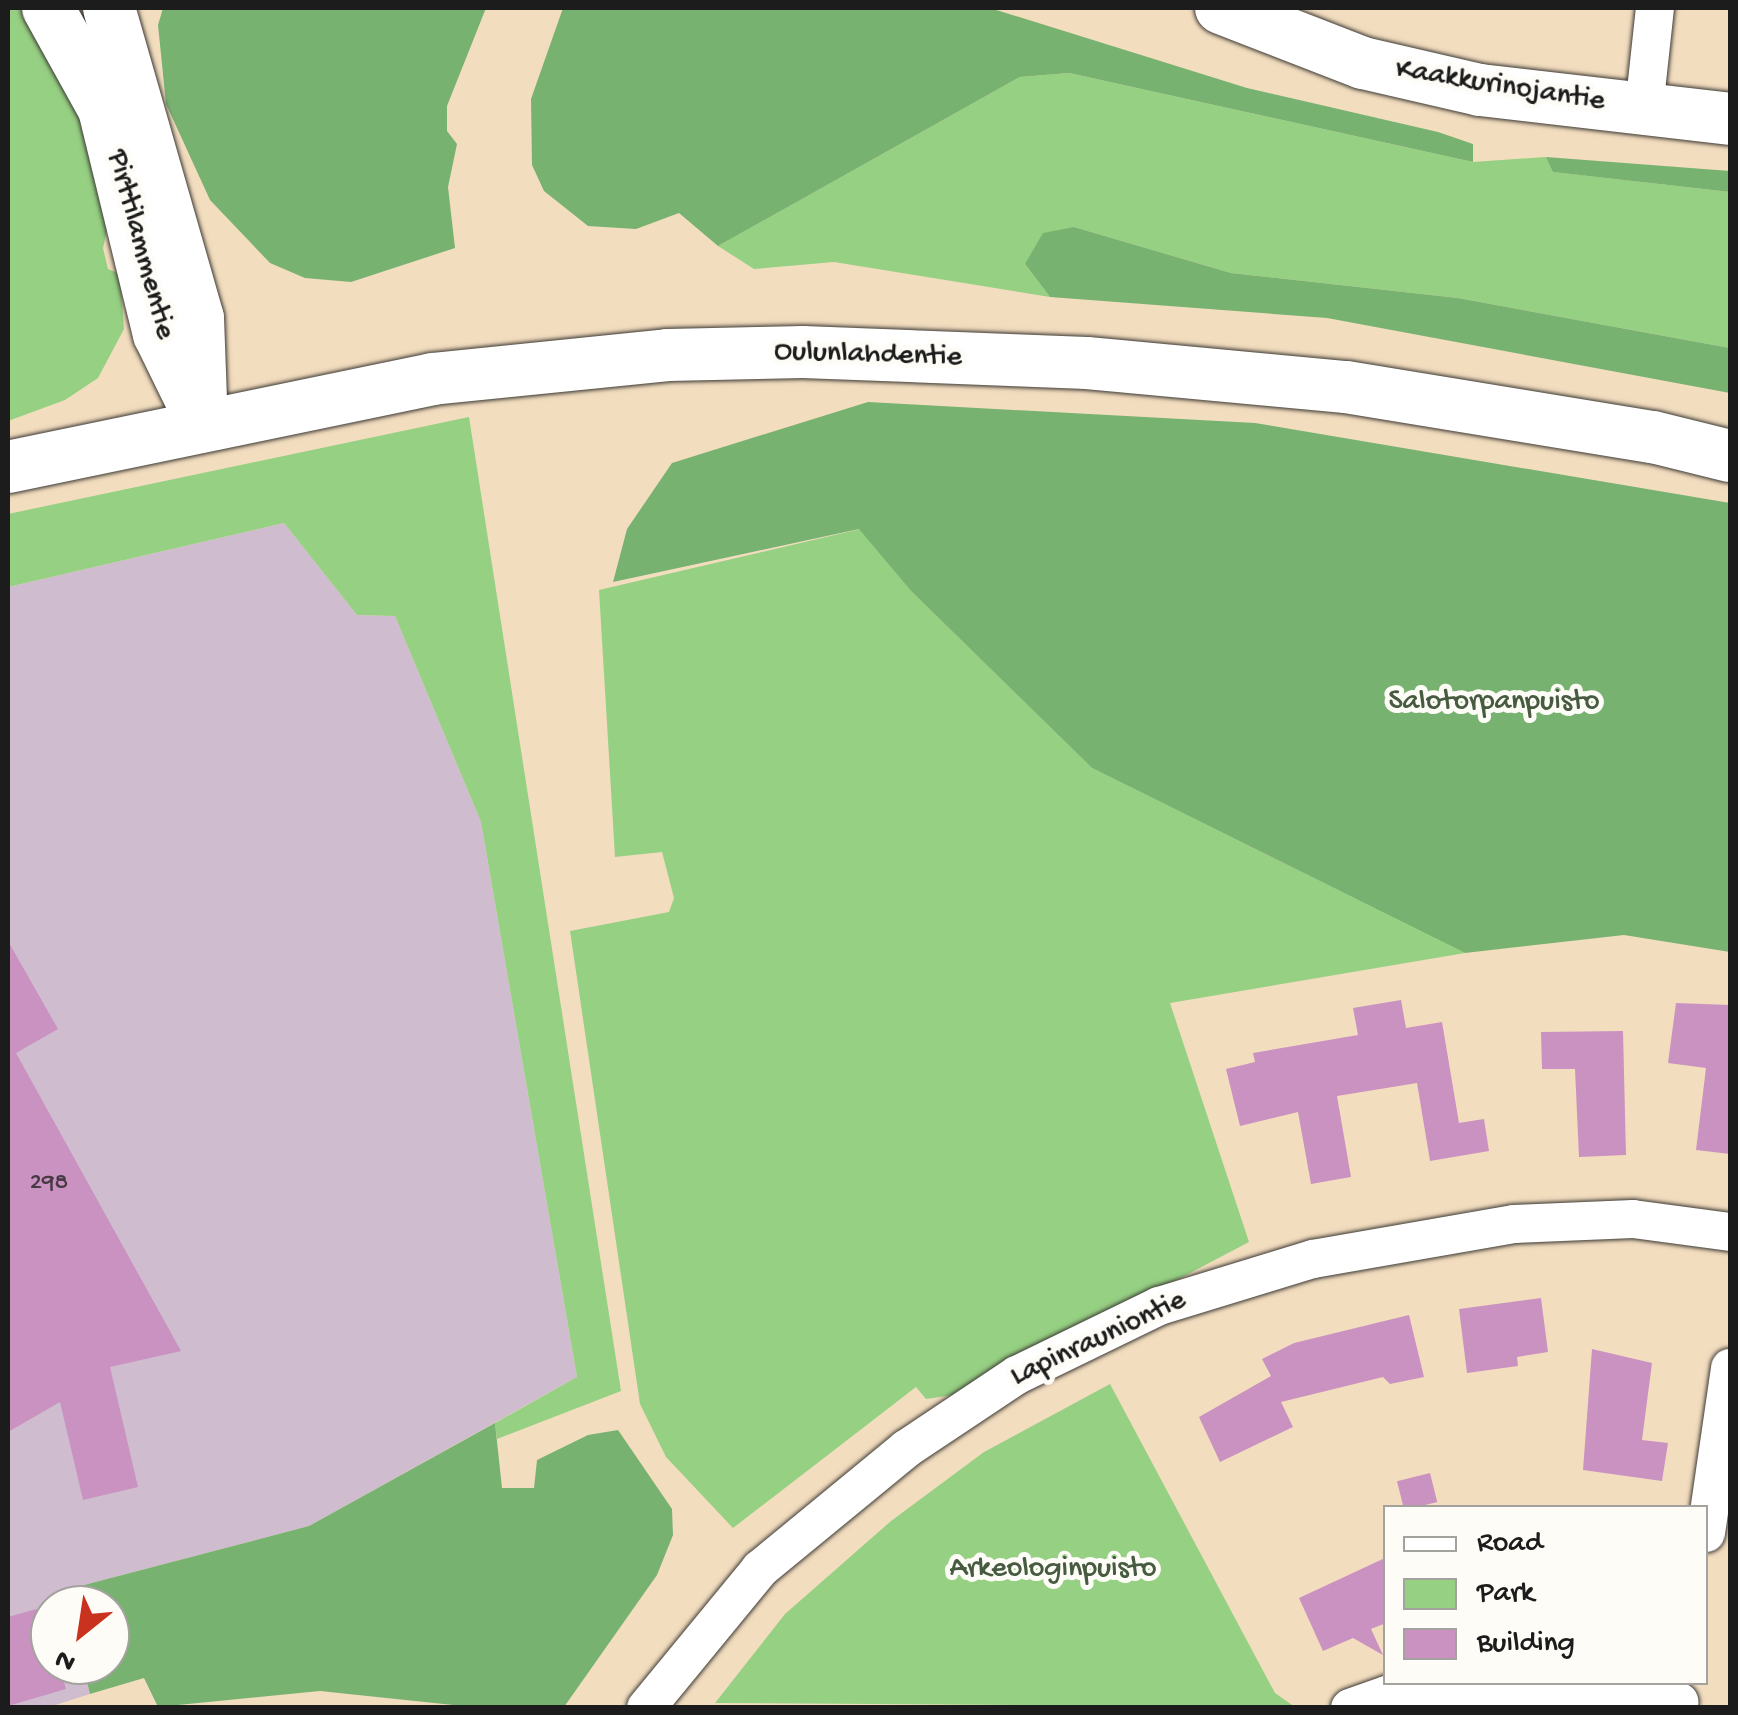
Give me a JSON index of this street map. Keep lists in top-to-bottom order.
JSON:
{
  "streets": {
    "main road": ["Kaakkurinojantie", "Pirttilammentie", "Oulunlahdentie"],
    "street": ["Lapinrauniontie"]
  },
  "crossings": [
    ["Pirttilammentie", "Oulunlahdentie"]
  ],
  "parks": ["Salotorpanpuisto", "Arkeologinpuisto"],
  "house_numbers": ["298"],
  "legend": ["Road", "Park", "Building"],
  "north": "bottom left"
}
